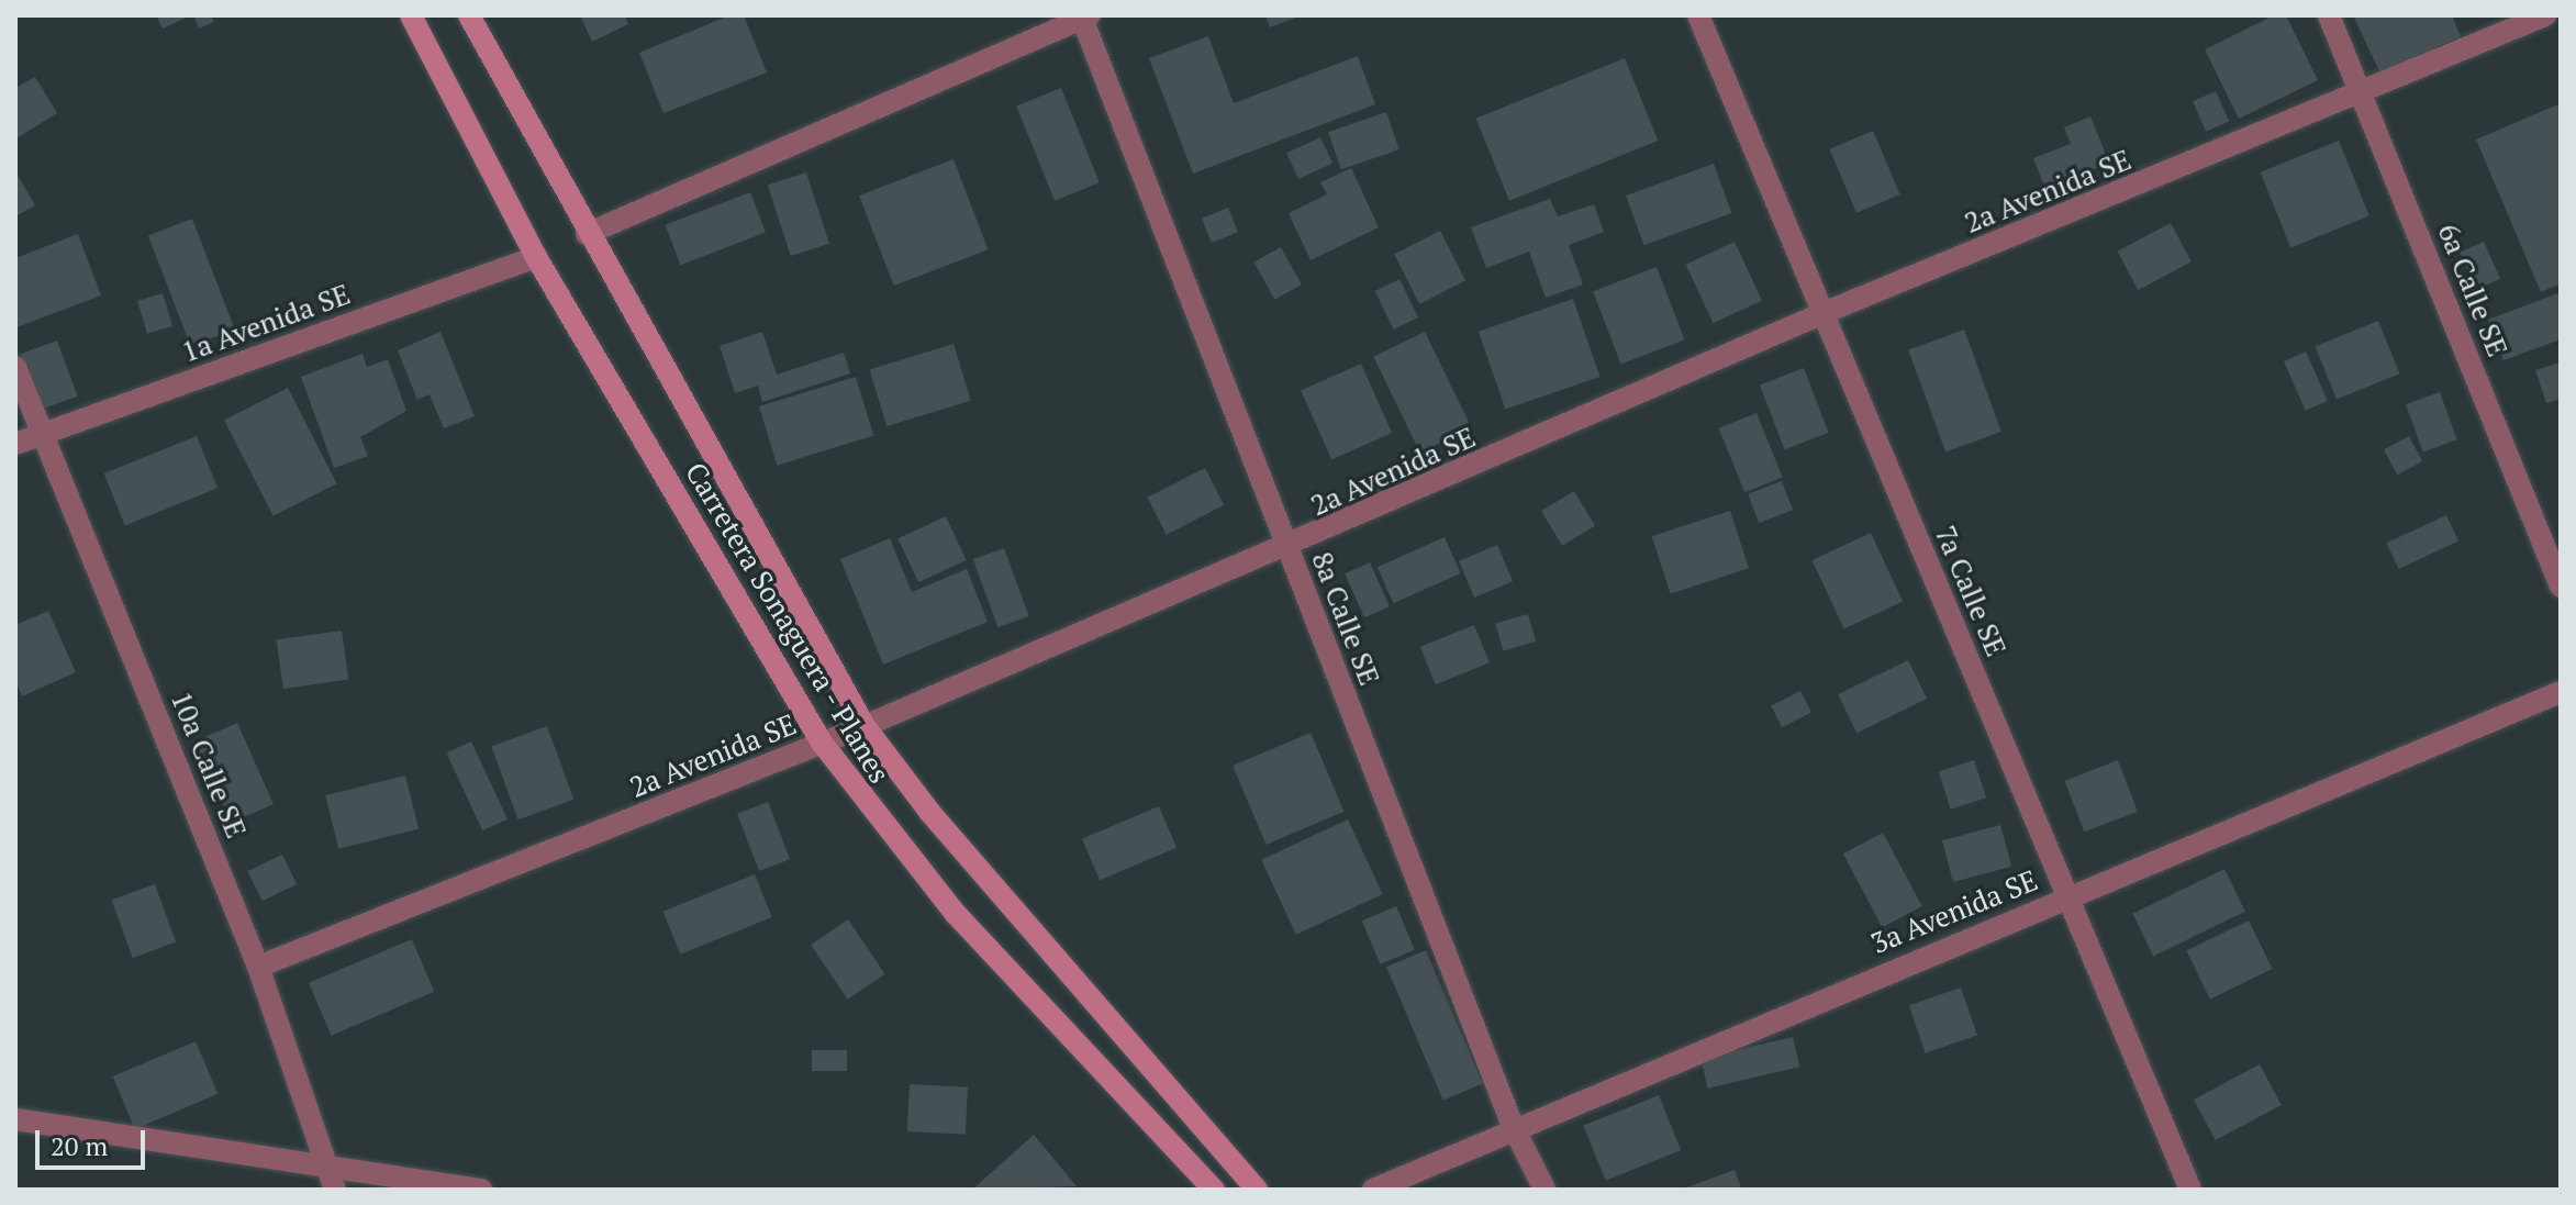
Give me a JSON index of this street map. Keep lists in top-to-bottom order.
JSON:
{
  "streets": {
    "main road": ["Carretera Sonaguera - Planes"],
    "street": [
      "2a Avenida SE",
      "6a Calle SE",
      "1a Avenida SE",
      "7a Calle SE",
      "8a Calle SE",
      "10a Calle SE",
      "3a Avenida SE"
    ]
  },
  "crossings": [
    ["2a Avenida SE", "6a Calle SE"],
    ["2a Avenida SE", "7a Calle SE"],
    ["2a Avenida SE", "8a Calle SE"],
    ["2a Avenida SE", "Carretera Sonaguera - Planes"],
    ["2a Avenida SE", "10a Calle SE"],
    ["1a Avenida SE", "Carretera Sonaguera - Planes"],
    ["1a Avenida SE", "10a Calle SE"],
    ["7a Calle SE", "3a Avenida SE"],
    ["8a Calle SE", "3a Avenida SE"]
  ],
  "scale_bar": "20 m"
}
